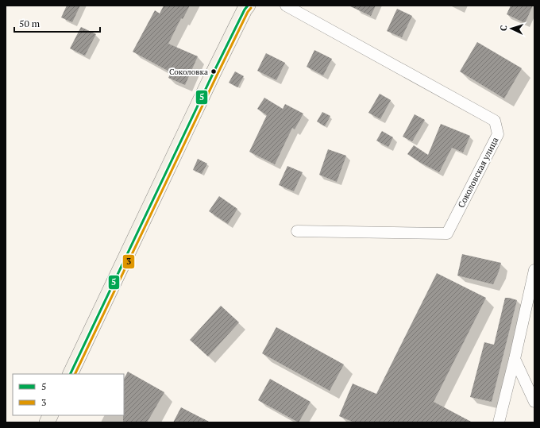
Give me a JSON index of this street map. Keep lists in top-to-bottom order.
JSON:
{
  "streets": {
    "street": ["Соколовская улица"]
  },
  "places": ["Соколовка"],
  "lines": ["transit line 5", "transit line 3"],
  "legend": ["5", "3"],
  "scale_bar": "50 m",
  "north": "left"
}
